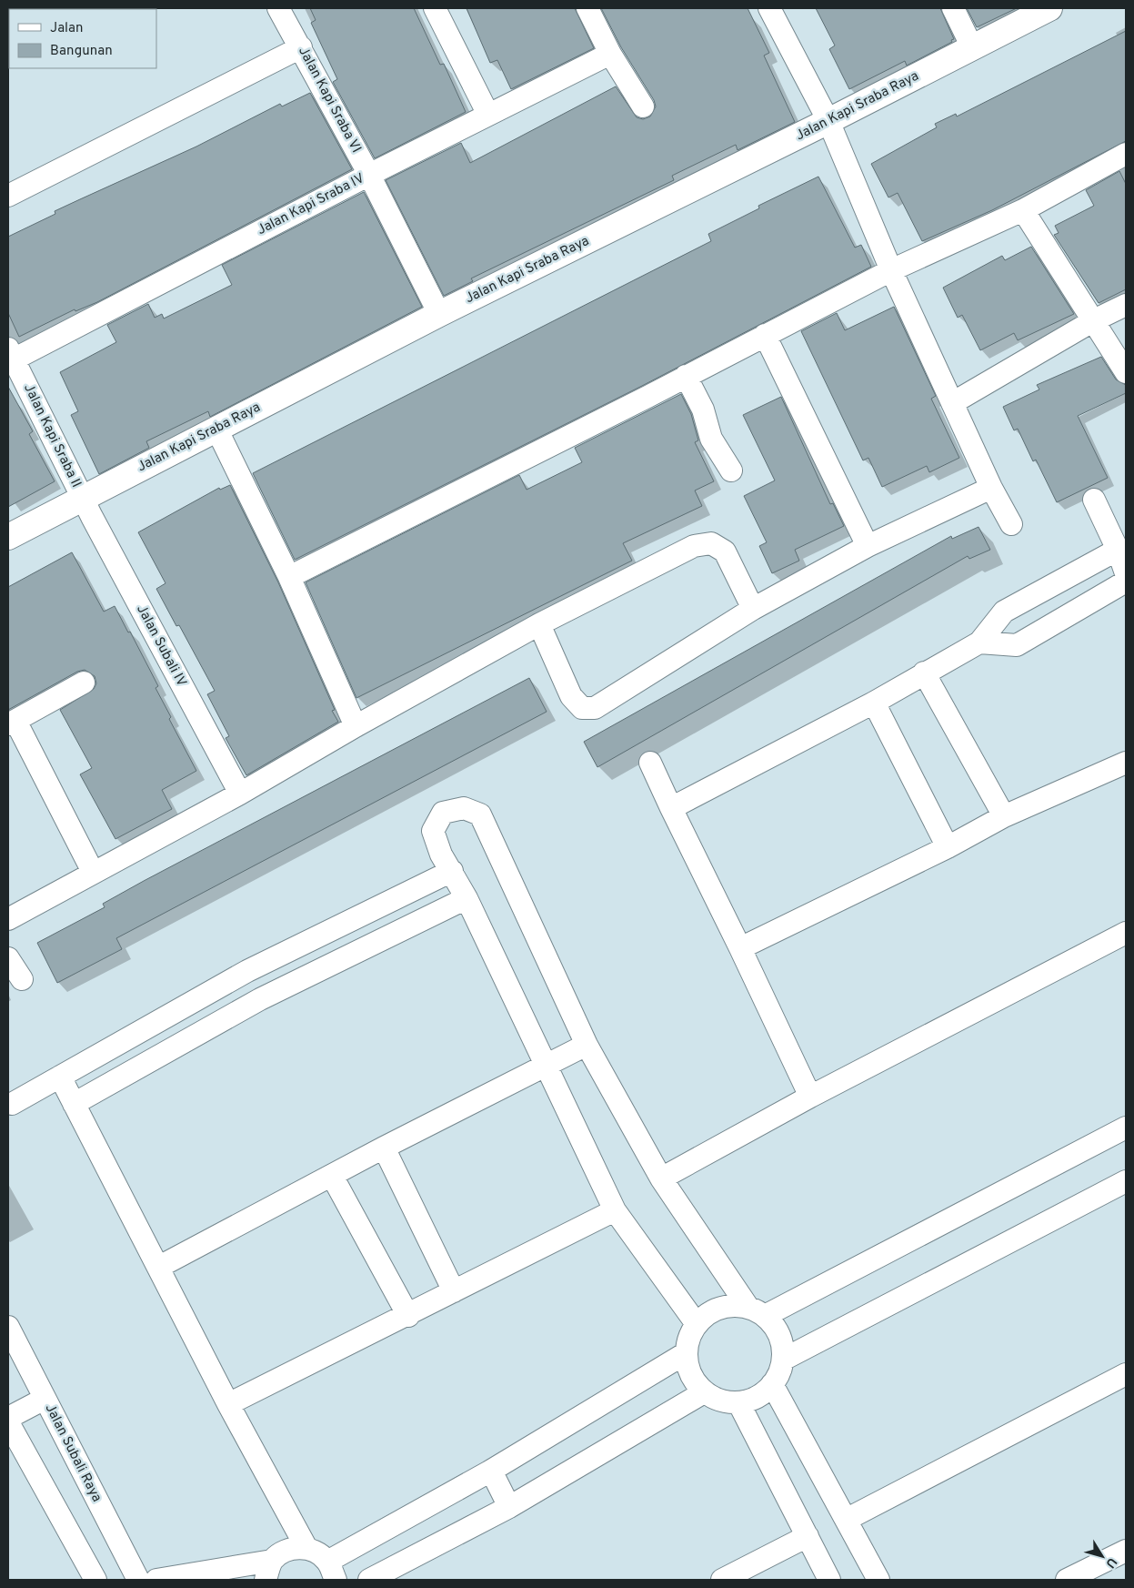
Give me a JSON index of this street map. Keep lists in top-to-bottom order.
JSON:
{
  "streets": {
    "street": [
      "Jalan Kapi Sraba VI",
      "Jalan Kapi Sraba Raya",
      "Jalan Kapi Sraba IV",
      "Jalan Kapi Sraba II",
      "Jalan Subali IV",
      "Jalan Subali Raya"
    ]
  },
  "crossings": [
    ["Jalan Kapi Sraba VI", "Jalan Kapi Sraba Raya"],
    ["Jalan Kapi Sraba VI", "Jalan Kapi Sraba IV"],
    ["Jalan Kapi Sraba Raya", "Jalan Kapi Sraba II"],
    ["Jalan Kapi Sraba Raya", "Jalan Subali IV"],
    ["Jalan Kapi Sraba IV", "Jalan Kapi Sraba II"],
    ["Jalan Kapi Sraba II", "Jalan Subali IV"]
  ],
  "legend": ["Jalan", "Bangunan"],
  "north": "bottom right"
}
